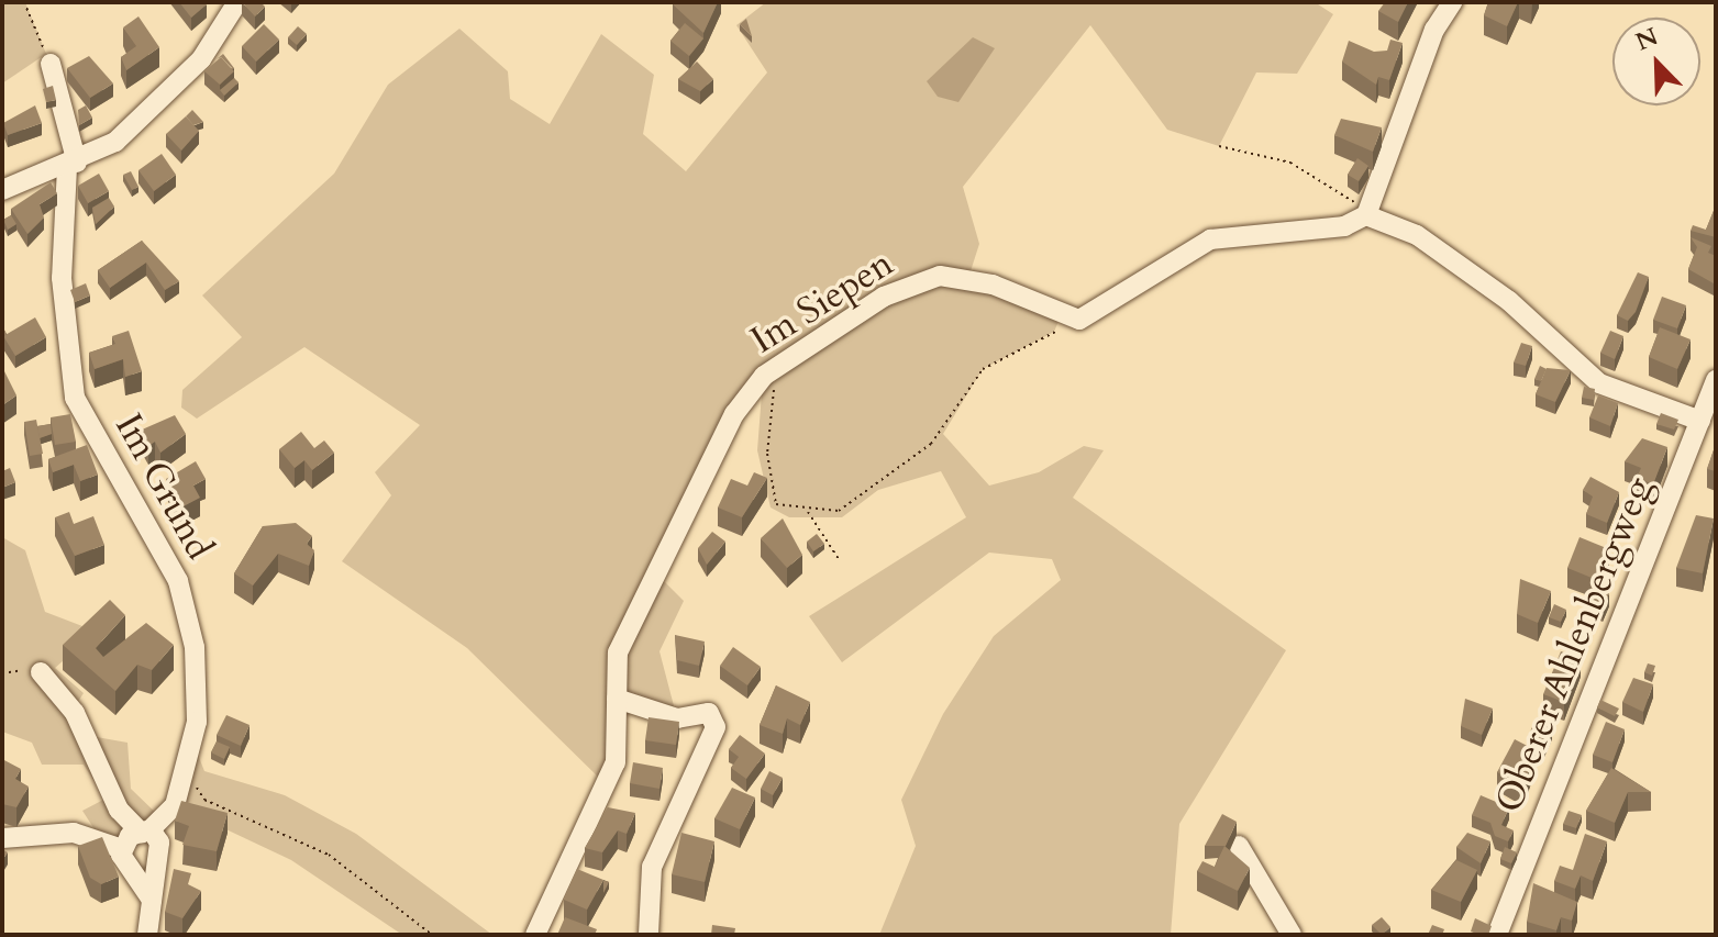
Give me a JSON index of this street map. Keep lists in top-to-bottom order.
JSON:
{
  "streets": {
    "street": ["Im Siepen", "Im Grund", "Oberer Ahlenbergweg"]
  },
  "north": "top left"
}
